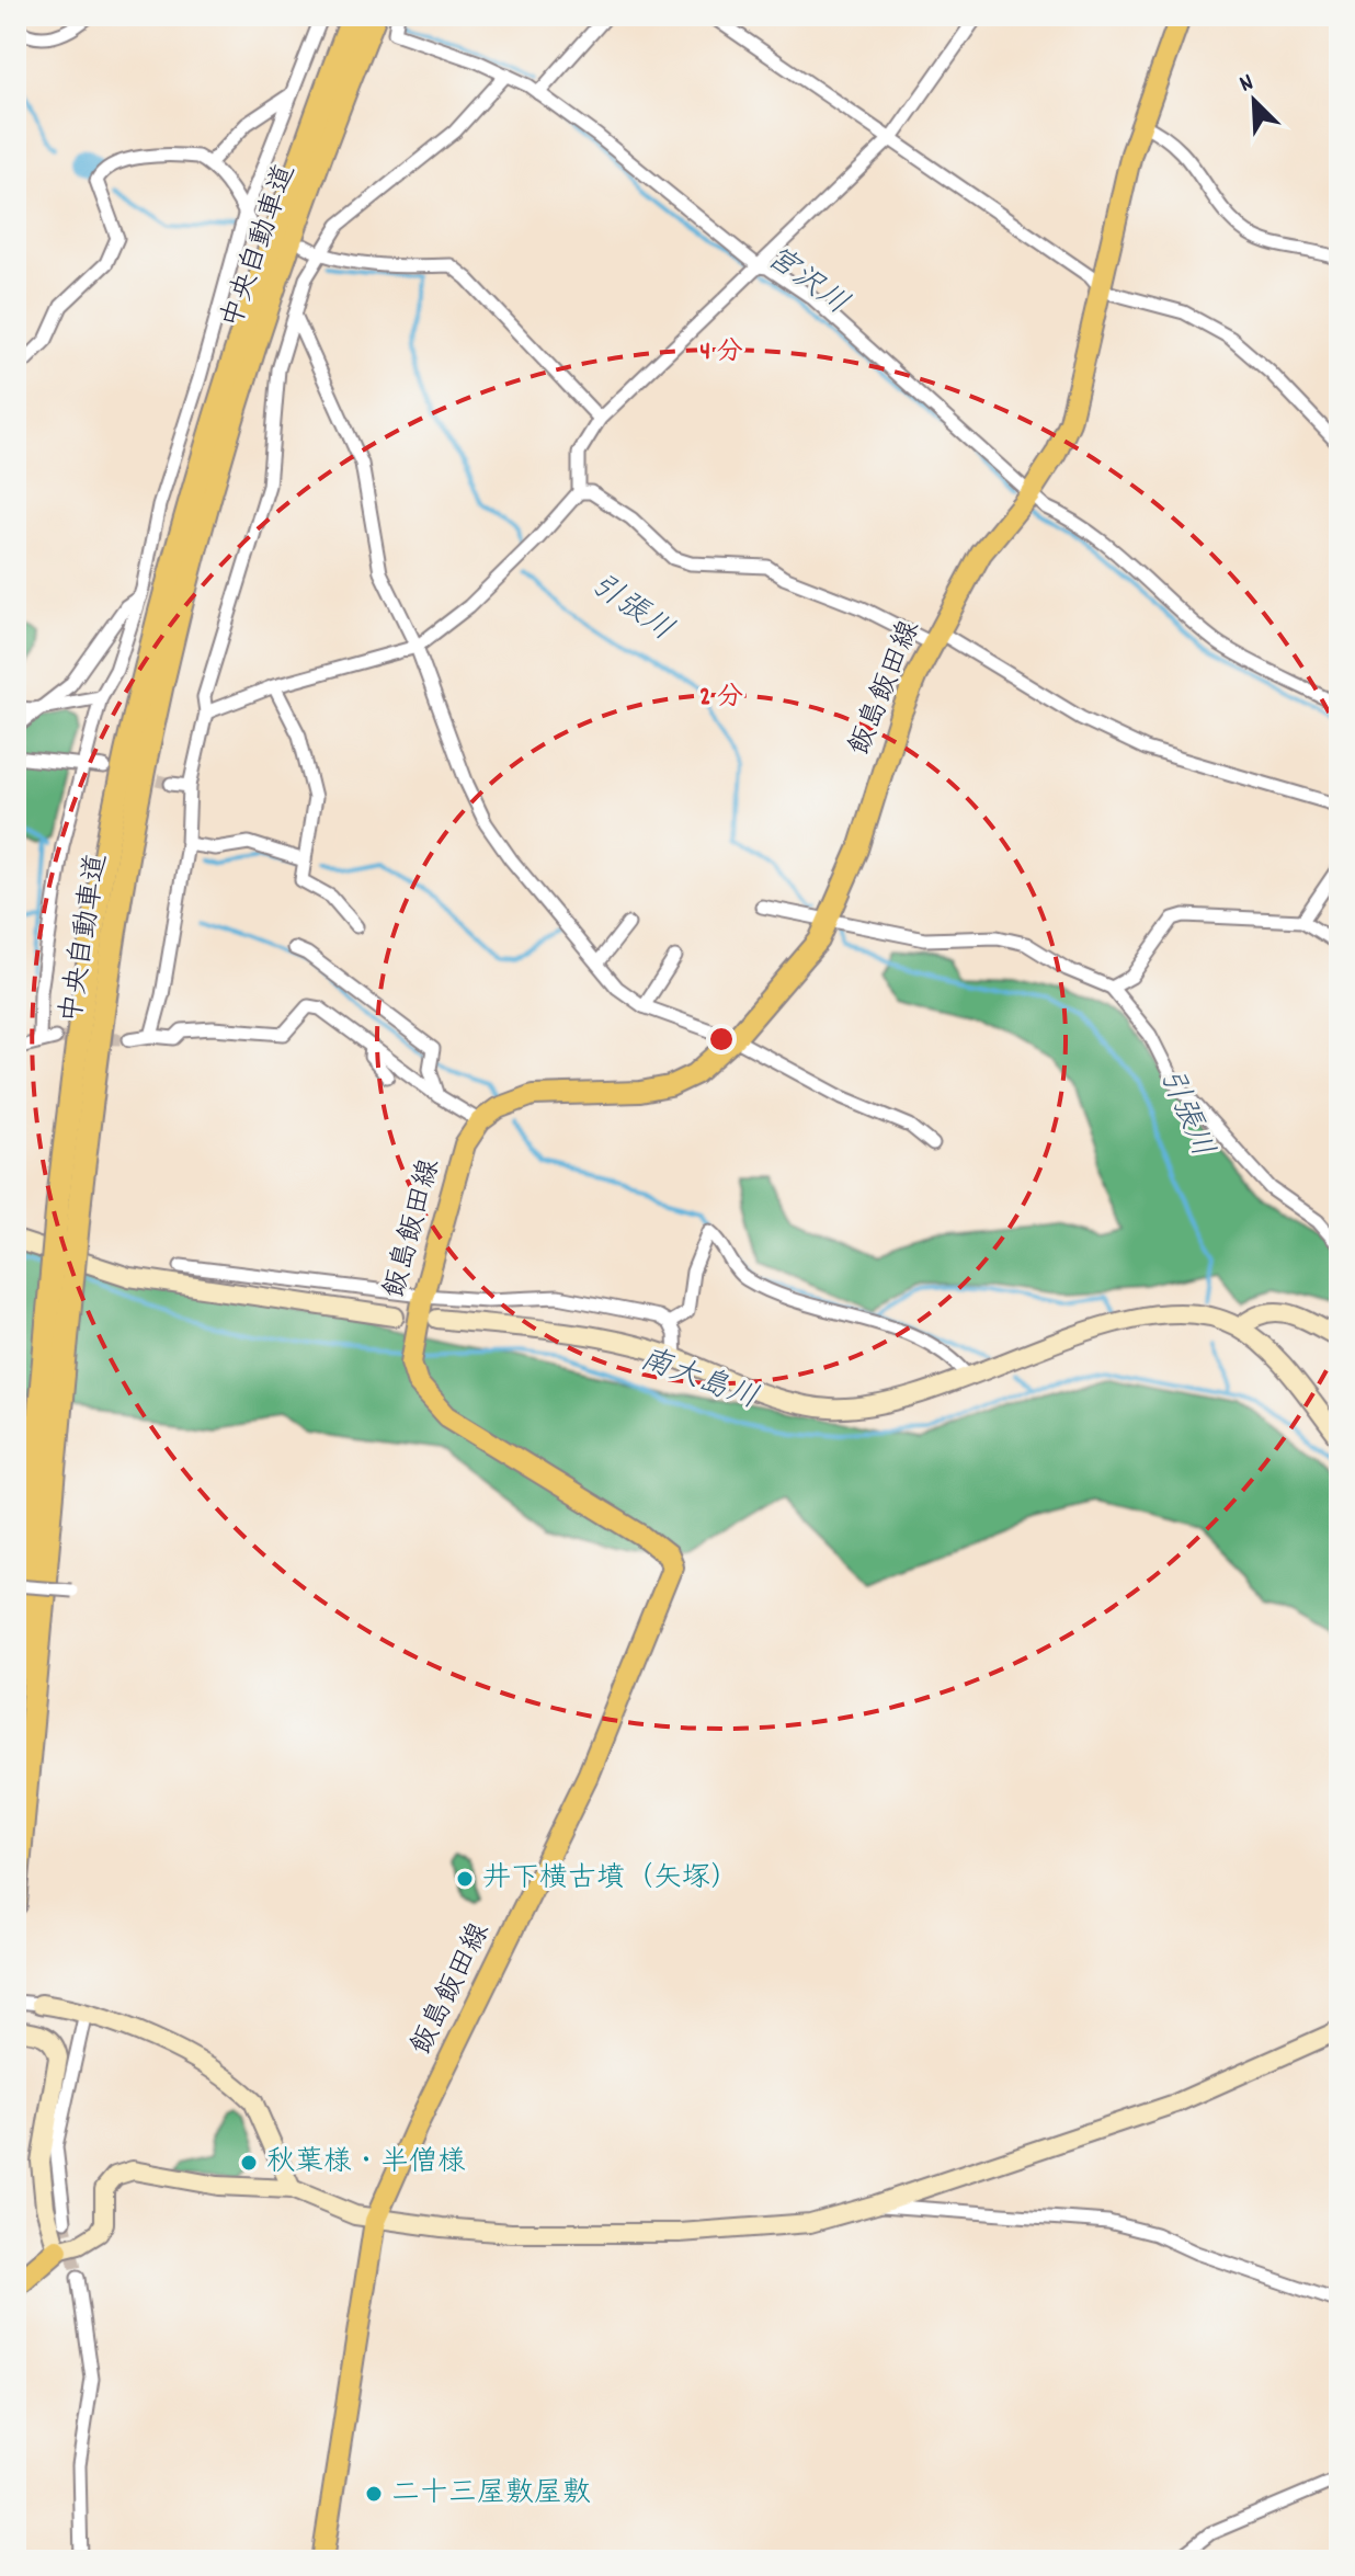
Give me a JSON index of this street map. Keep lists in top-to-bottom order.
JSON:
{
  "streets": {
    "highway": ["中央自動車道"],
    "main road": ["飯島飯田線"]
  },
  "water": ["宮沢川", "引張川", "南大島川"],
  "places": ["井下横古墳（矢塚）", "秋葉様・半僧様", "二十三屋敷屋敷"],
  "north": "top left",
  "rings": ["4 分", "2 分"]
}
